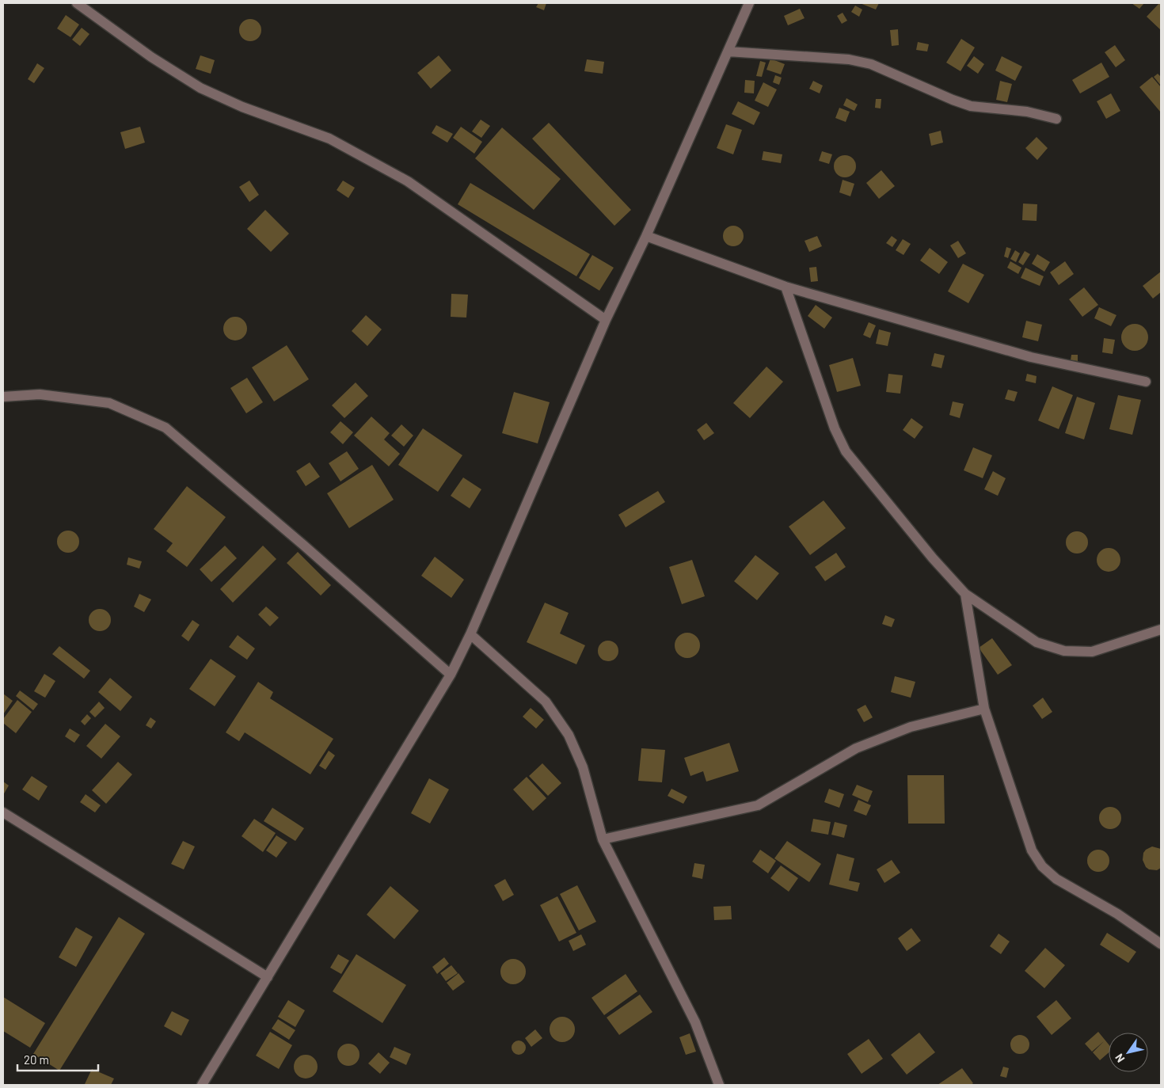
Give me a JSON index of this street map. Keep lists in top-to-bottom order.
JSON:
{
  "scale_bar": "20 m",
  "north": "bottom left"
}
